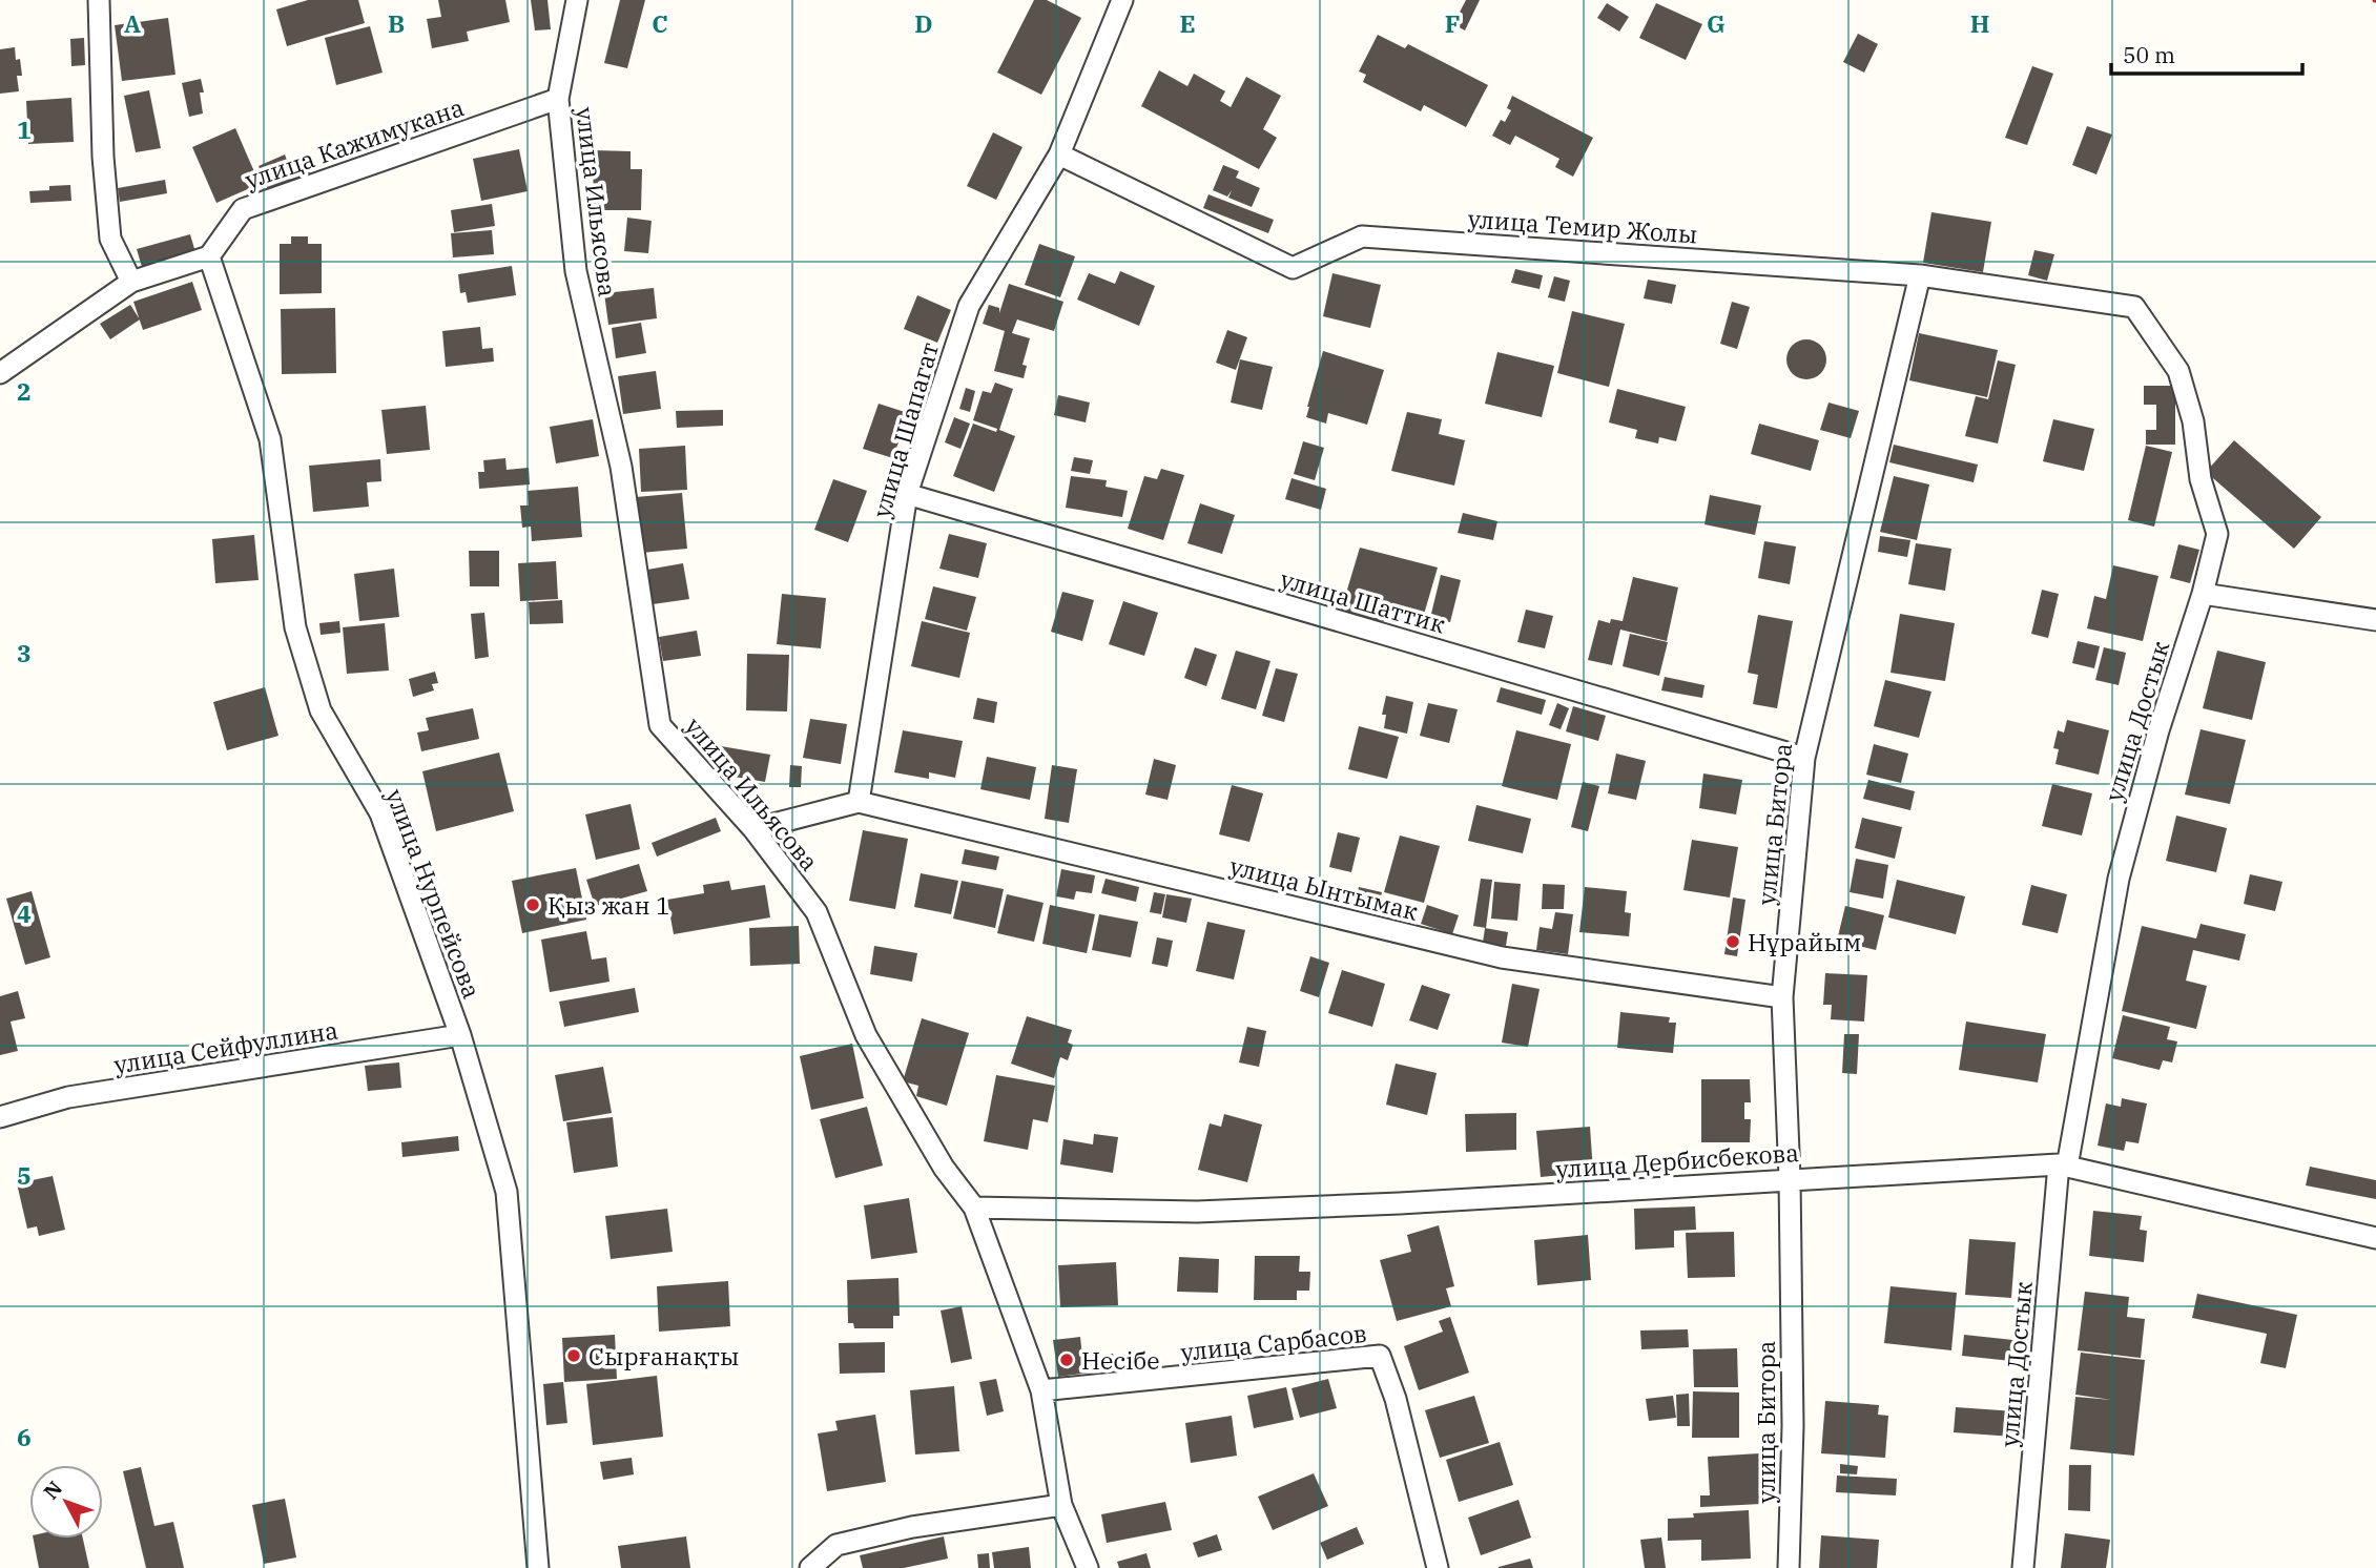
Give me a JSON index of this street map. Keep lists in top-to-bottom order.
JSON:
{
  "streets": {
    "street": [
      "улица Кажимукана",
      "улица Ильясова",
      "улица Темир Жолы",
      "улица Шапагат",
      "улица Шаттик",
      "улица Достык",
      "улица Битора",
      "улица Ынтымак",
      "улица Нурпейсова",
      "улица Сейфуллина",
      "улица Дербисбекова",
      "улица Сарбасов"
    ]
  },
  "crossings": [
    ["улица Кажимукана", "улица Ильясова"],
    ["улица Кажимукана", "улица Нурпейсова"],
    ["улица Ильясова", "улица Дербисбекова"],
    ["улица Ильясова", "улица Сарбасов"],
    ["улица Темир Жолы", "улица Шапагат"],
    ["улица Темир Жолы", "улица Достык"],
    ["улица Темир Жолы", "улица Битора"],
    ["улица Шапагат", "улица Шаттик"],
    ["улица Шапагат", "улица Ынтымак"],
    ["улица Шаттик", "улица Битора"],
    ["улица Достык", "улица Дербисбекова"],
    ["улица Битора", "улица Ынтымак"],
    ["улица Битора", "улица Дербисбекова"],
    ["улица Нурпейсова", "улица Сейфуллина"]
  ],
  "places": [
    "Қыз жан 1",
    "Нұрайым",
    "Сырғанақты",
    "Несібе"
  ],
  "scale_bar": "50 m",
  "north": "top left",
  "grid": {
    "columns": [
      "A",
      "B",
      "C",
      "D",
      "E",
      "F",
      "G",
      "H"
    ],
    "rows": [
      "1",
      "2",
      "3",
      "4",
      "5",
      "6"
    ]
  }
}
